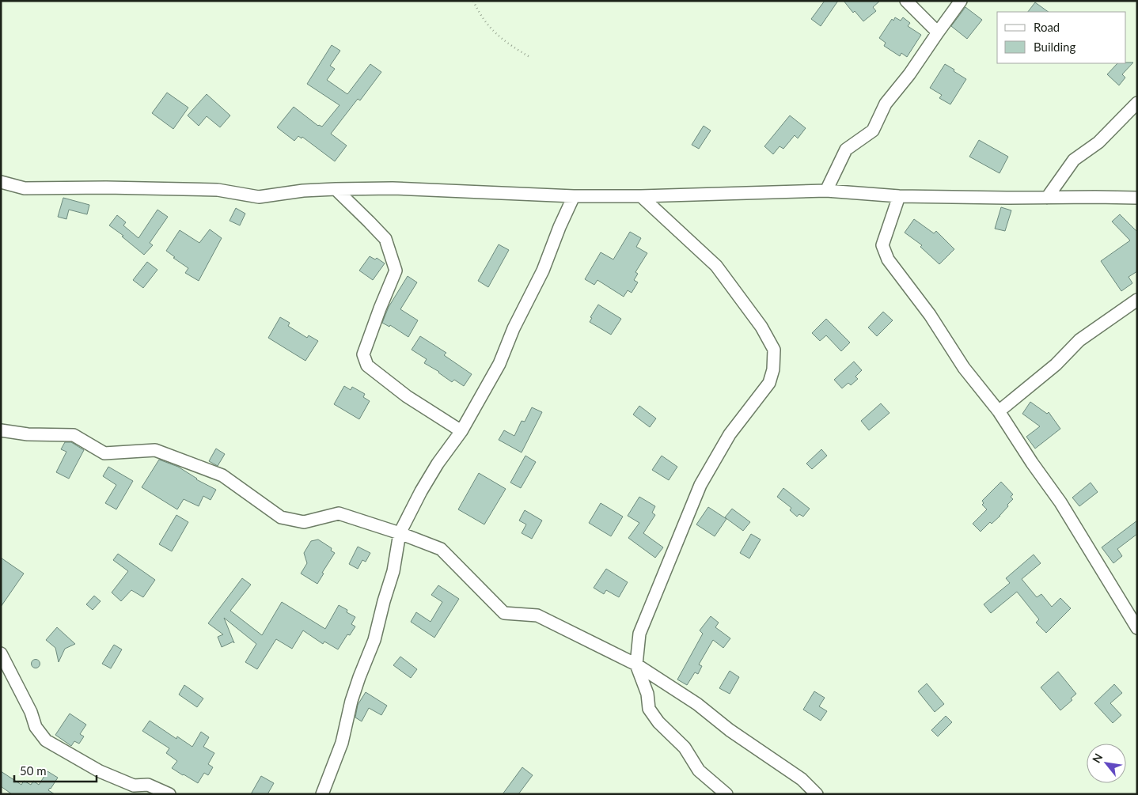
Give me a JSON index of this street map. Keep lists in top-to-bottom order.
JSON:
{
  "legend": ["Road", "Building"],
  "scale_bar": "50 m",
  "north": "top left"
}
